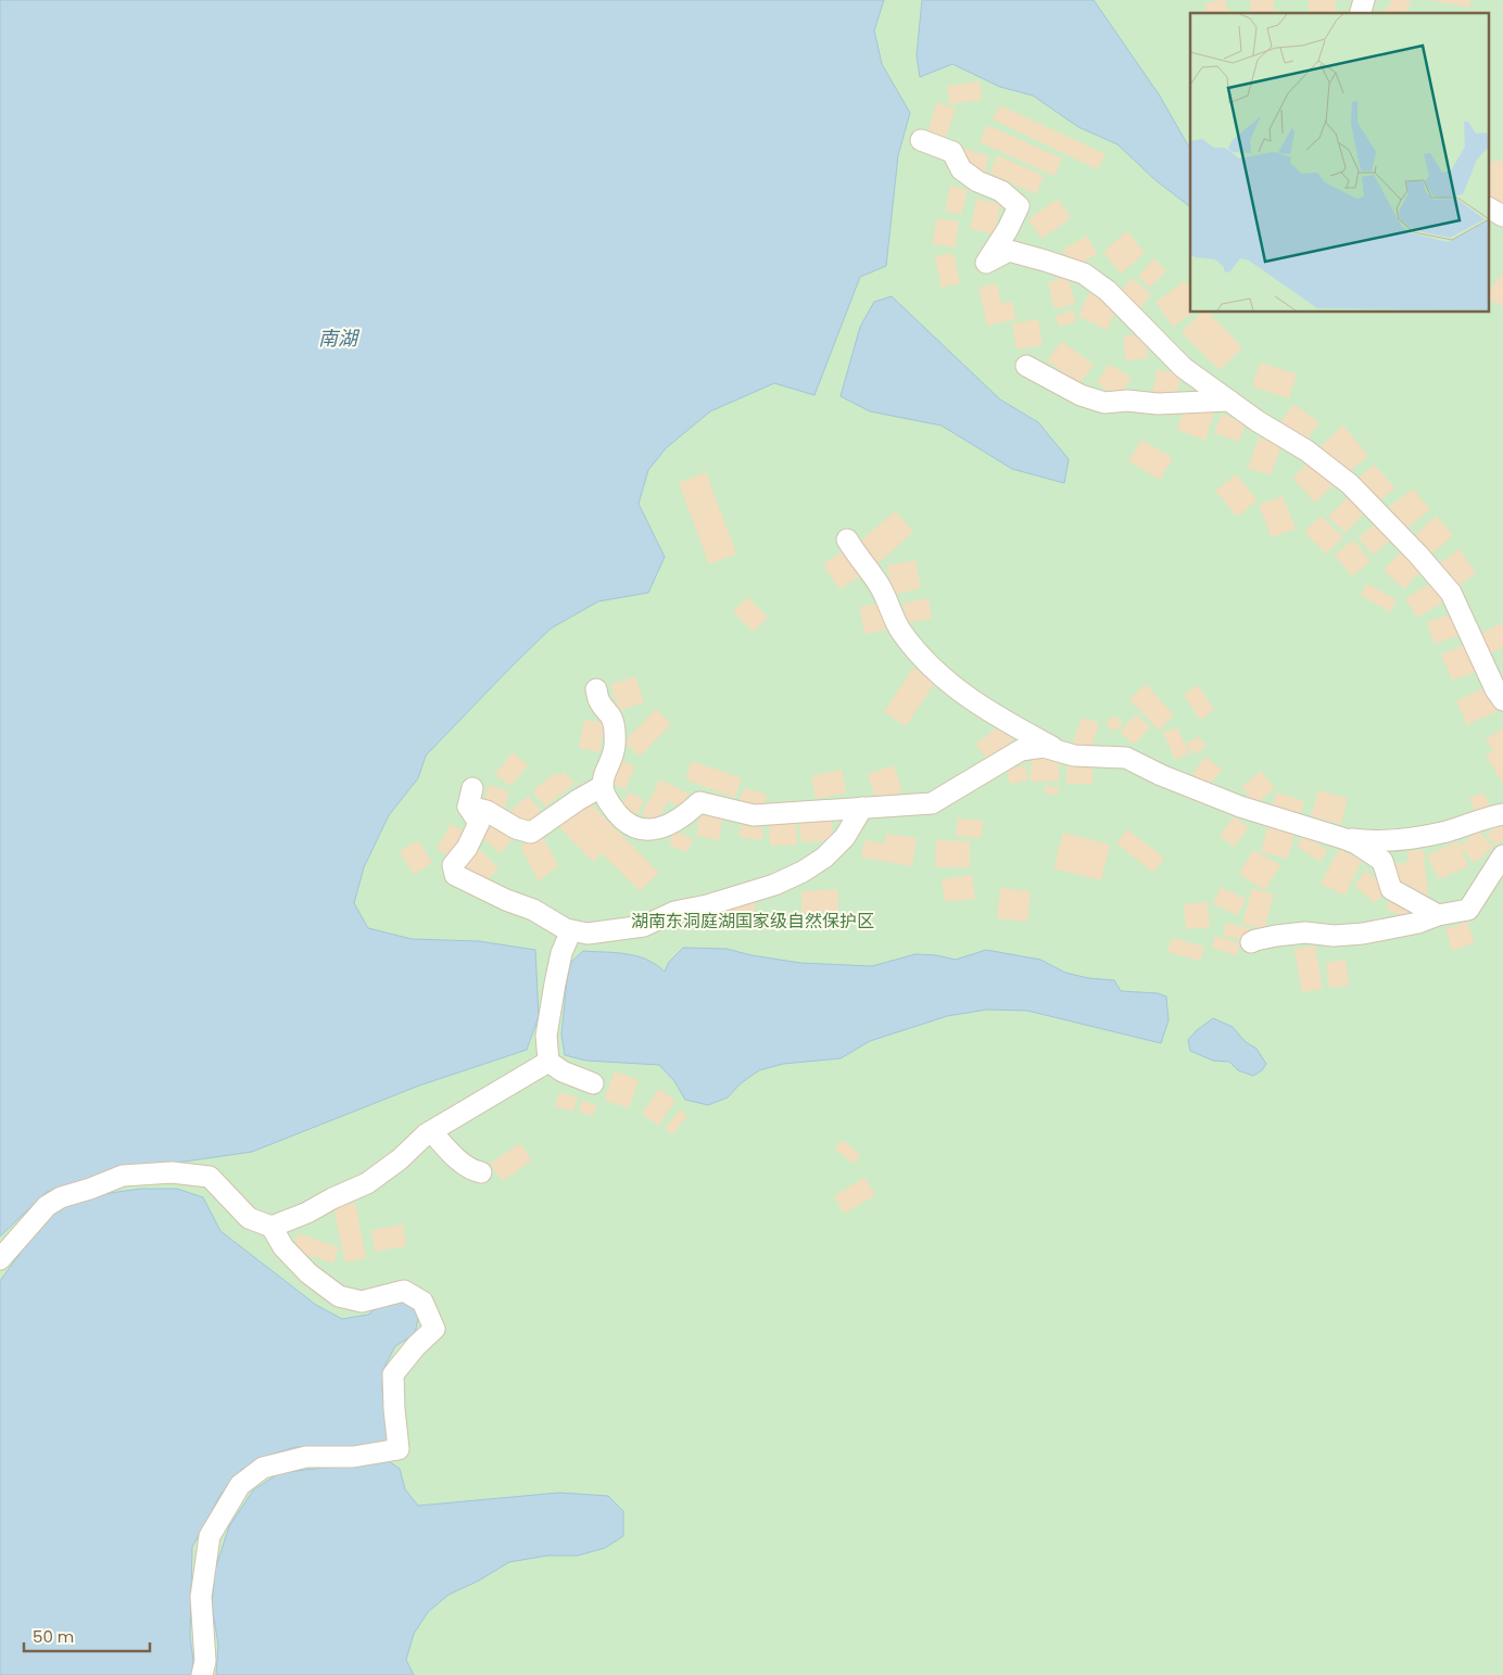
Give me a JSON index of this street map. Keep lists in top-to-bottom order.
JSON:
{
  "water": ["南湖"],
  "parks": ["湖南东洞庭湖国家级自然保护区"],
  "scale_bar": "50 m"
}
